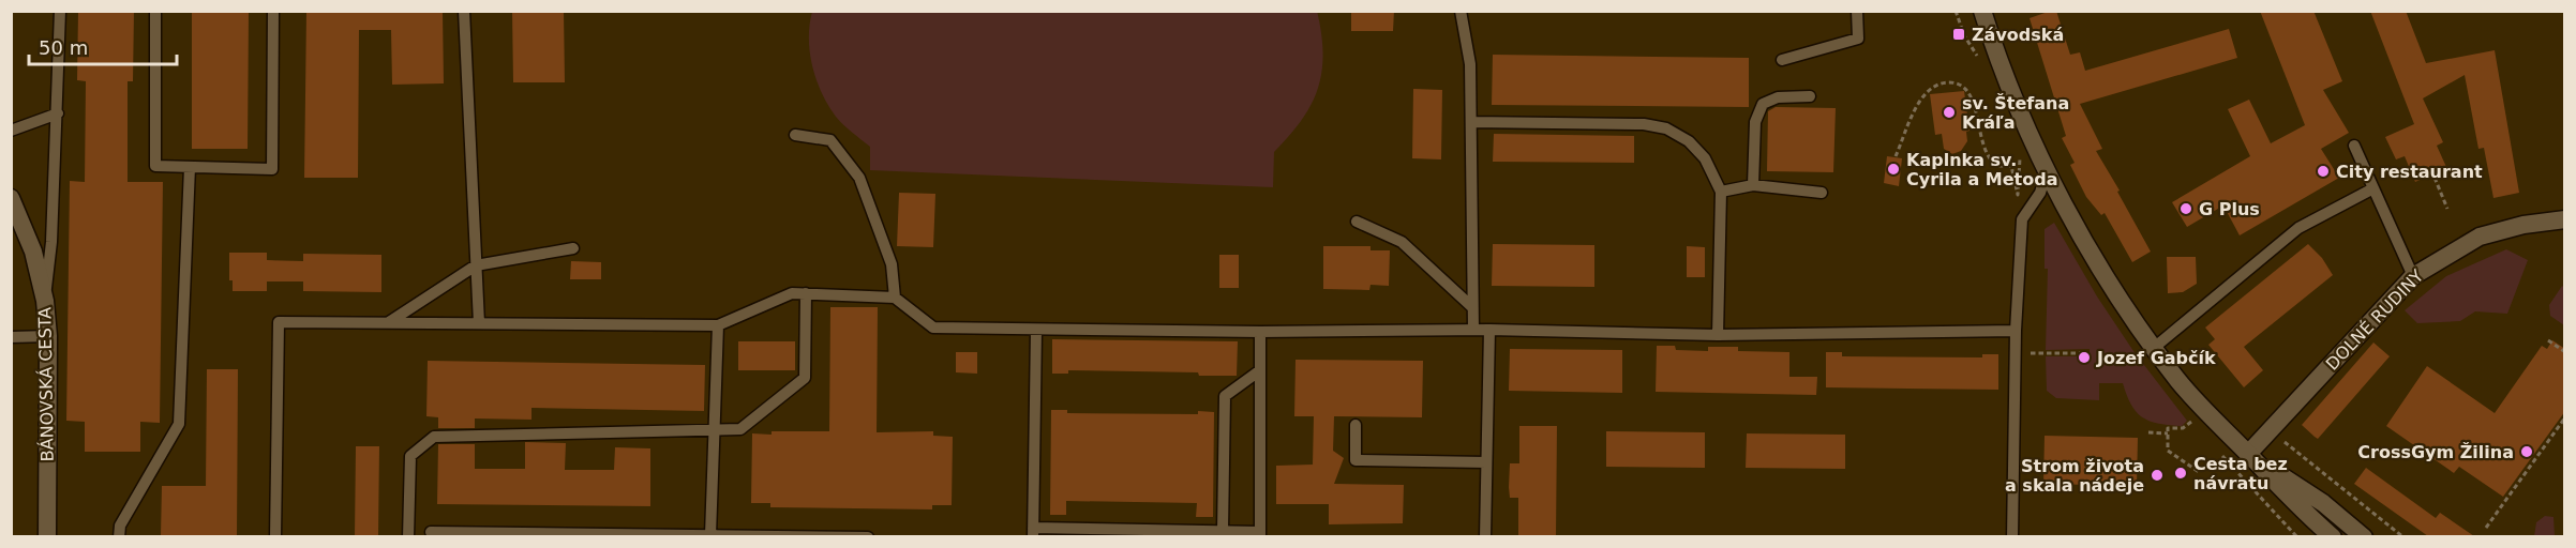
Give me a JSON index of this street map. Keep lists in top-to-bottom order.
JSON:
{
  "streets": {
    "street": ["DOLNÉ RUDINY", "BÁNOVSKÁ CESTA"]
  },
  "places": {
    "transit": ["Závodská"],
    "other": [
      "sv. Štefana Kráľa",
      "Kaplnka sv. Cyrila a Metoda",
      "City restaurant",
      "G Plus",
      "Jozef Gabčík",
      "CrossGym Žilina",
      "Cesta bez návratu",
      "Strom života a skala nádeje"
    ]
  },
  "scale_bar": "50 m"
}
